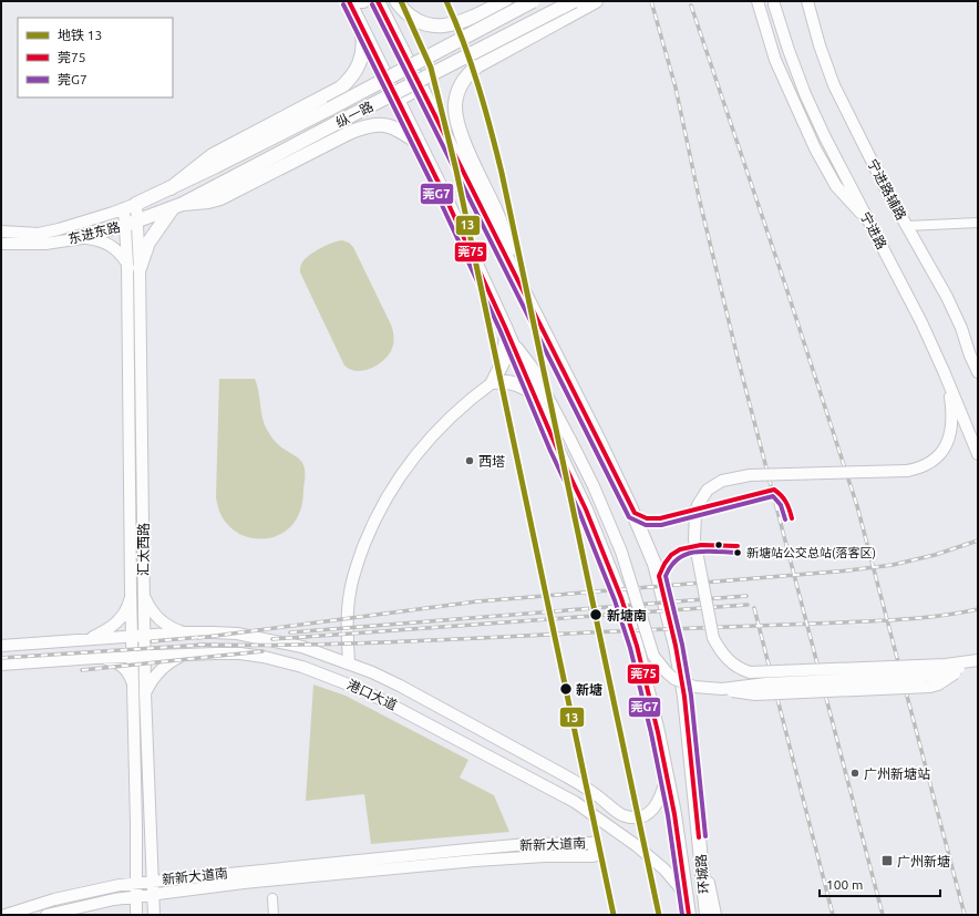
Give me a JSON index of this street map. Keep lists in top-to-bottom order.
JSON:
{
  "streets": {
    "main road": ["纵一路", "东进东路", "环城路"],
    "street": [
      "宁进路辅路",
      "宁进路",
      "汇太西路",
      "港口大道",
      "新新大道南"
    ]
  },
  "crossings": [
    ["纵一路", "东进东路"],
    ["东进东路", "汇太西路"],
    ["汇太西路", "港口大道"],
    ["汇太西路", "新新大道南"],
    ["港口大道", "环城路"]
  ],
  "places": {
    "other": [
      "西塔",
      "新塘站公交总站(落客区)",
      "新塘南",
      "新塘",
      "广州新塘站"
    ],
    "transit": ["广州新塘"]
  },
  "lines": ["metro line 13", "transit line 莞75", "transit line 莞G7"],
  "legend": ["地铁 13", "莞75", "莞G7"],
  "scale_bar": "100 m"
}
